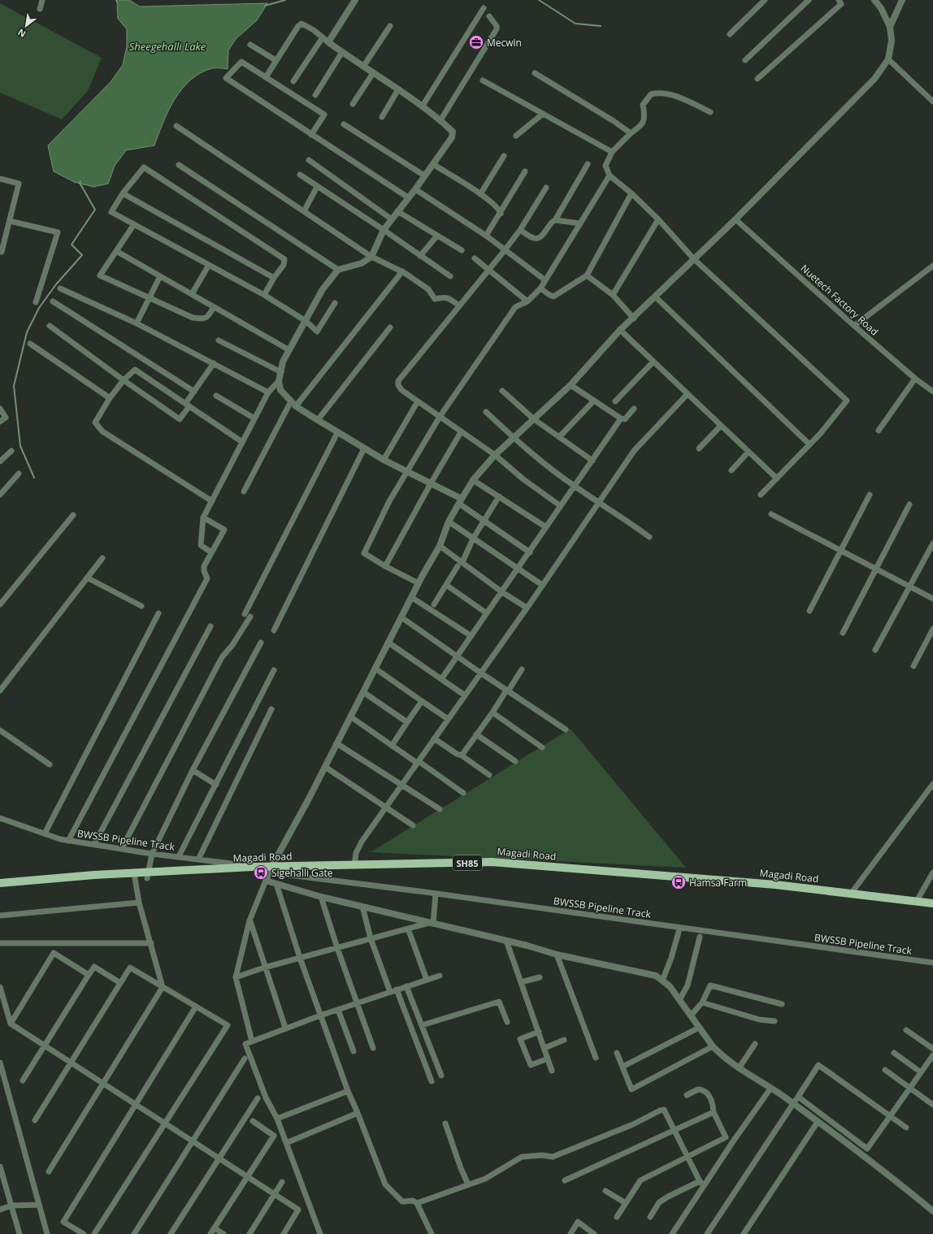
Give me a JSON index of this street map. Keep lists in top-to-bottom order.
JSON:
{
  "streets": {
    "main road": ["Magadi Road", "SH85"],
    "street": ["Nuetech Factory Road", "BWSSB Pipeline Track"]
  },
  "crossings": [
    ["BWSSB Pipeline Track", "Magadi Road"]
  ],
  "water": ["Sheegehalli Lake"],
  "places": {
    "office": ["Mecwin"],
    "bus stop": ["Sigehalli Gate", "Hamsa Farm"]
  },
  "north": "bottom left"
}
